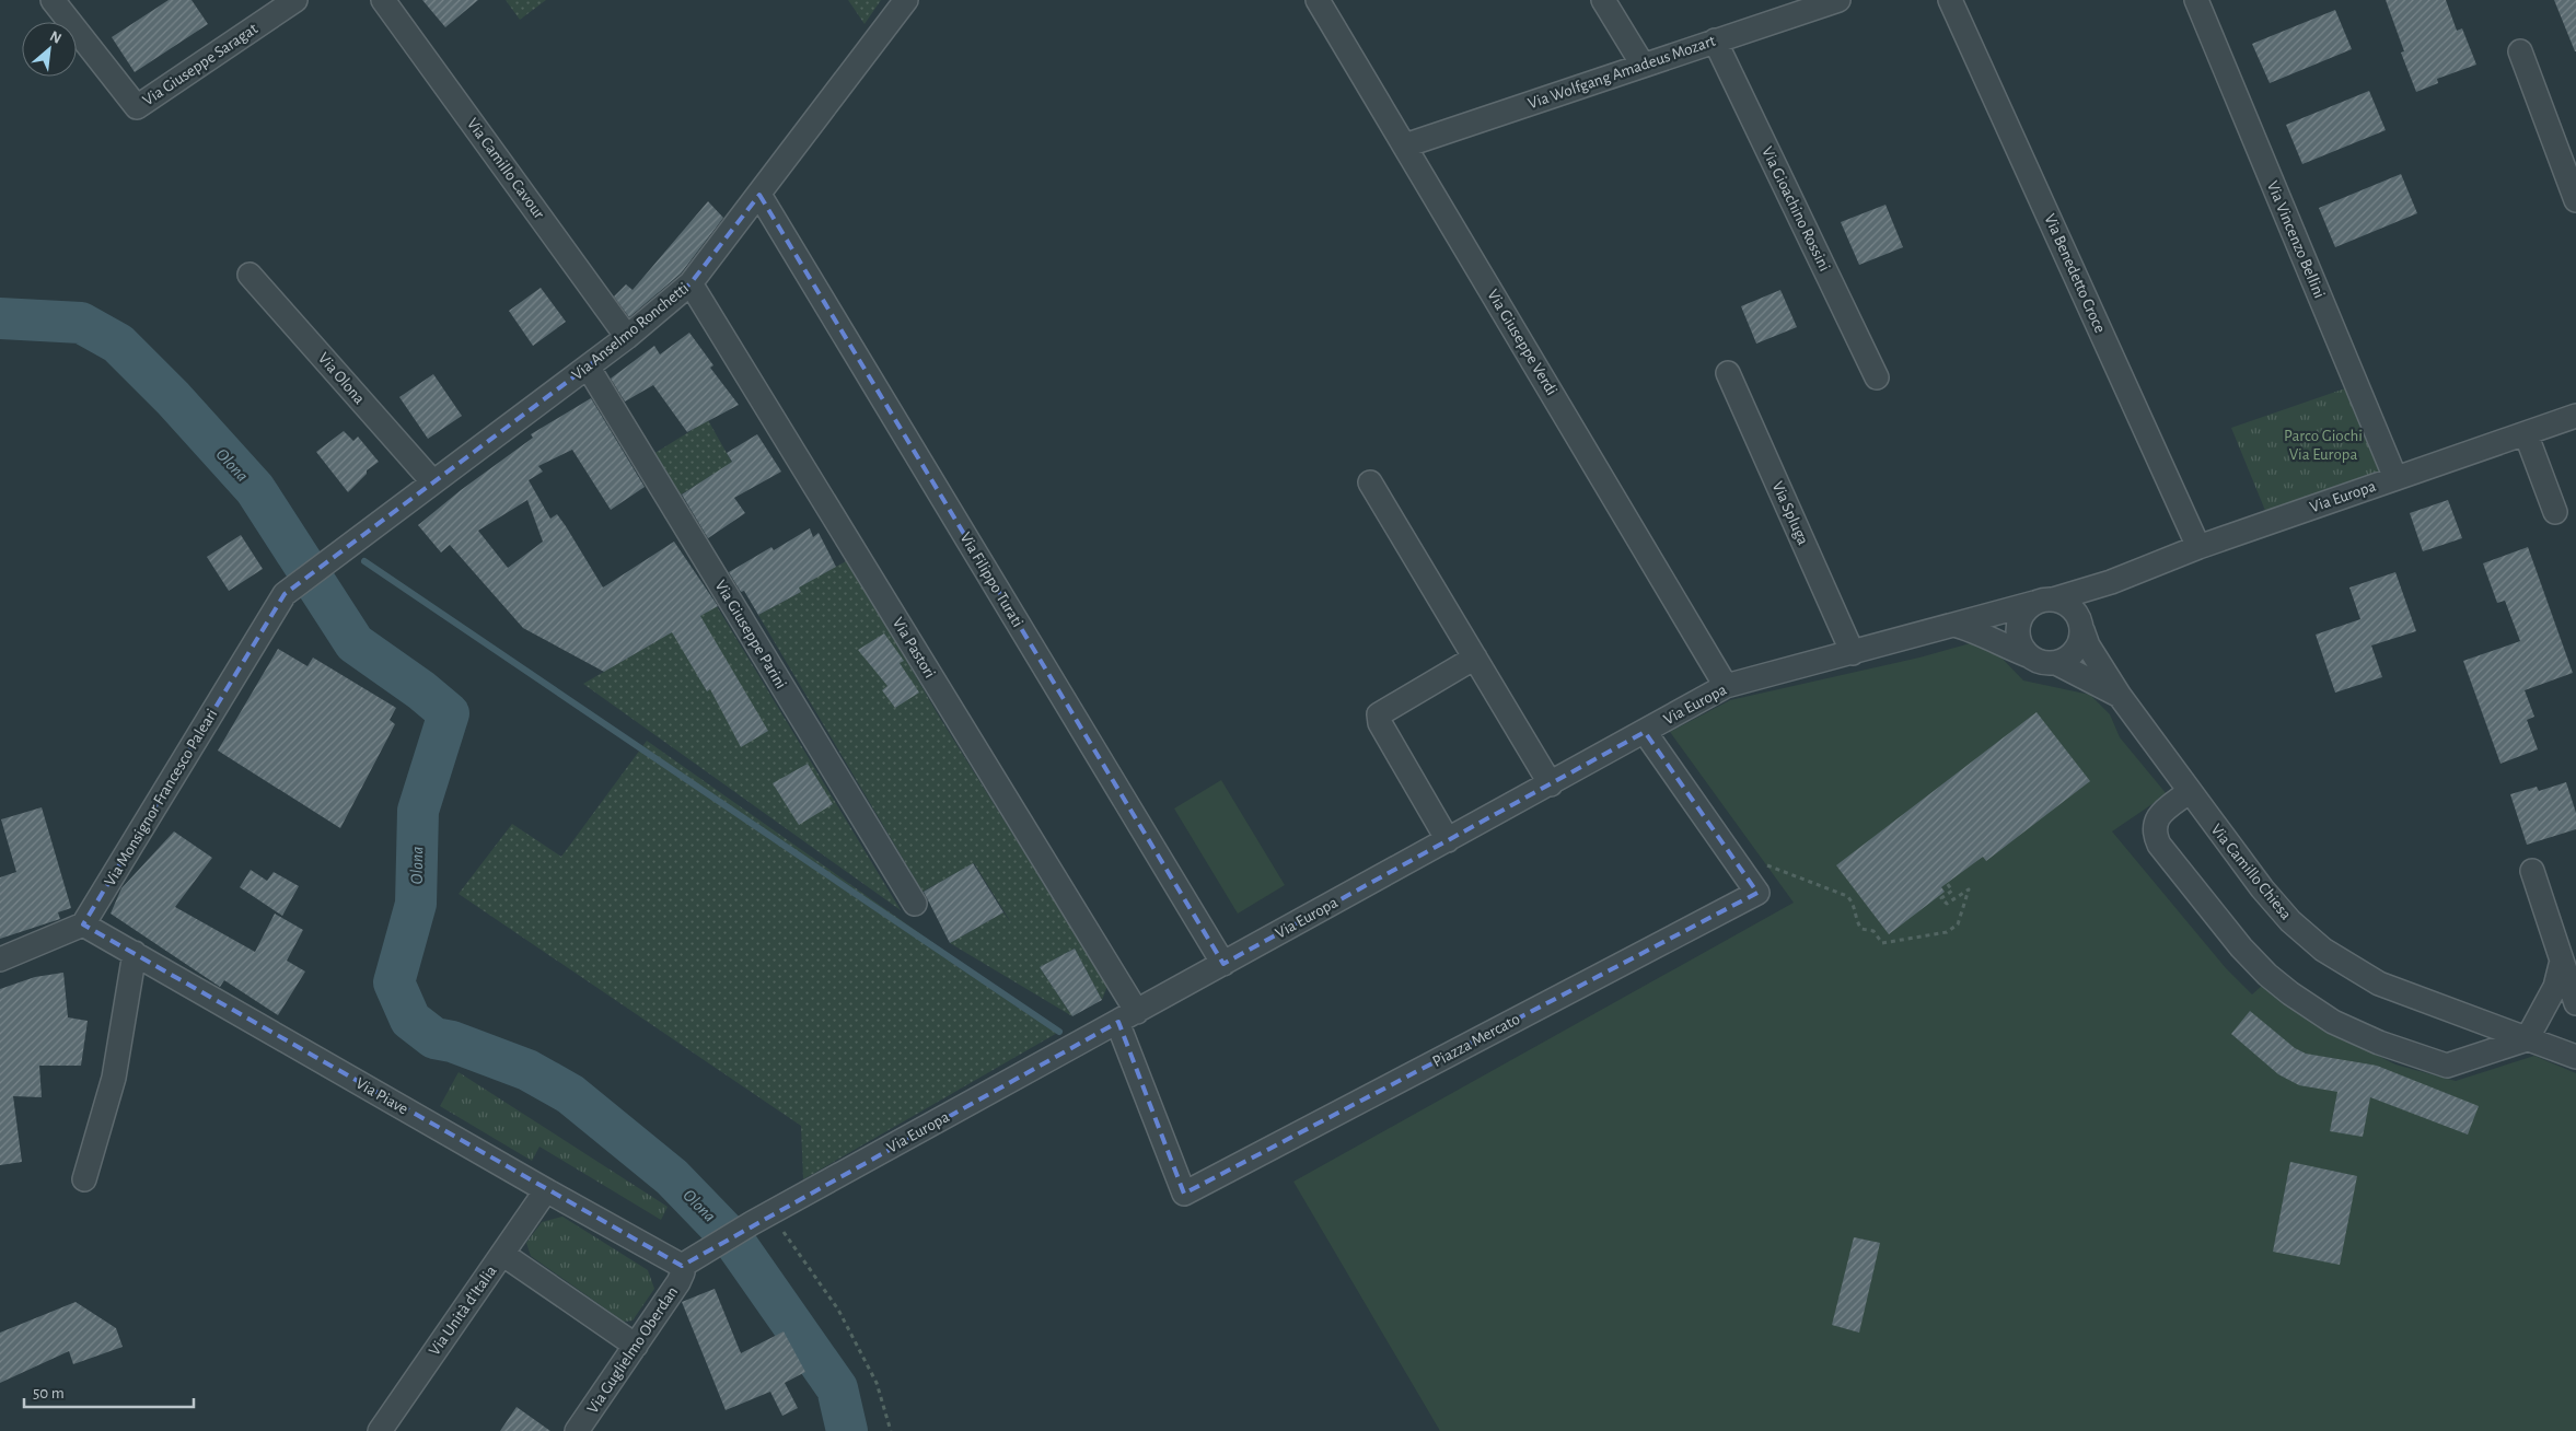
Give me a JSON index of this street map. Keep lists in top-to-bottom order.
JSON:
{
  "streets": {
    "street": [
      "Via Giuseppe Saragat",
      "Via Wolfgang Amadeus Mozart",
      "Via Camillo Cavour",
      "Via Gioachino Rossini",
      "Via Vincenzo Bellini",
      "Via Benedetto Croce",
      "Via Anselmo Ronchetti",
      "Via Giuseppe Verdi",
      "Via Olona",
      "Via Europa",
      "Via Spluga",
      "Via Filippo Turati",
      "Via Giuseppe Parini",
      "Via Pastori",
      "Via Monsignor Francesco Paleari",
      "Via Camillo Chiesa",
      "Piazza Mercato",
      "Via Piave",
      "Via Unità d'Italia",
      "Via Guglielmo Oberdan"
    ]
  },
  "crossings": [
    ["Via Wolfgang Amadeus Mozart", "Via Gioachino Rossini"],
    ["Via Wolfgang Amadeus Mozart", "Via Giuseppe Verdi"],
    ["Via Camillo Cavour", "Via Anselmo Ronchetti"],
    ["Via Vincenzo Bellini", "Via Europa"],
    ["Via Benedetto Croce", "Via Europa"],
    ["Via Anselmo Ronchetti", "Via Olona"],
    ["Via Anselmo Ronchetti", "Via Filippo Turati"],
    ["Via Anselmo Ronchetti", "Via Giuseppe Parini"],
    ["Via Anselmo Ronchetti", "Via Pastori"],
    ["Via Anselmo Ronchetti", "Via Monsignor Francesco Paleari"],
    ["Via Giuseppe Verdi", "Via Europa"],
    ["Via Europa", "Via Spluga"],
    ["Via Europa", "Via Filippo Turati"],
    ["Via Europa", "Via Pastori"],
    ["Via Europa", "Via Camillo Chiesa"],
    ["Via Europa", "Piazza Mercato"],
    ["Via Europa", "Via Piave"],
    ["Via Europa", "Via Guglielmo Oberdan"],
    ["Via Pastori", "Piazza Mercato"],
    ["Via Monsignor Francesco Paleari", "Via Piave"],
    ["Via Piave", "Via Unità d'Italia"],
    ["Via Piave", "Via Guglielmo Oberdan"]
  ],
  "water": ["Olona"],
  "parks": ["Parco Giochi Via Europa"],
  "scale_bar": "50 m",
  "north": "top right"
}
